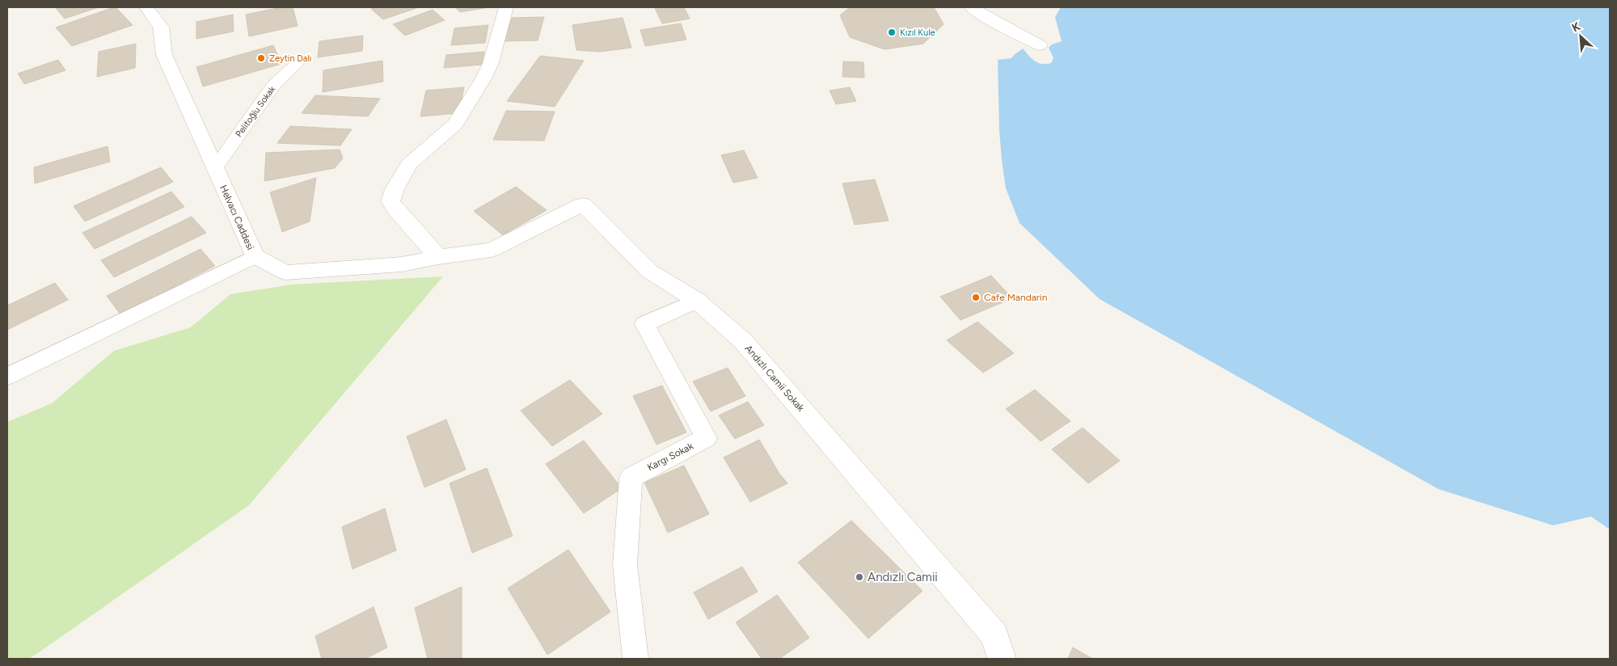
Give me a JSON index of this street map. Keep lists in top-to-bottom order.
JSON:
{
  "streets": {
    "street": ["Helvacı Caddesi", "Andızlı Camii Sokak"],
    "lane": ["Pelitoğlu Sokak", "Kargı Sokak"]
  },
  "crossings": [
    ["Pelitoğlu Sokak", "Helvacı Caddesi"],
    ["Helvacı Caddesi", "Andızlı Camii Sokak"],
    ["Andızlı Camii Sokak", "Kargı Sokak"]
  ],
  "places": [
    "Kızıl Kule",
    "Zeytin Dalı",
    "Cafe Mandarin",
    "Andızlı Camii"
  ],
  "north": "top left"
}
